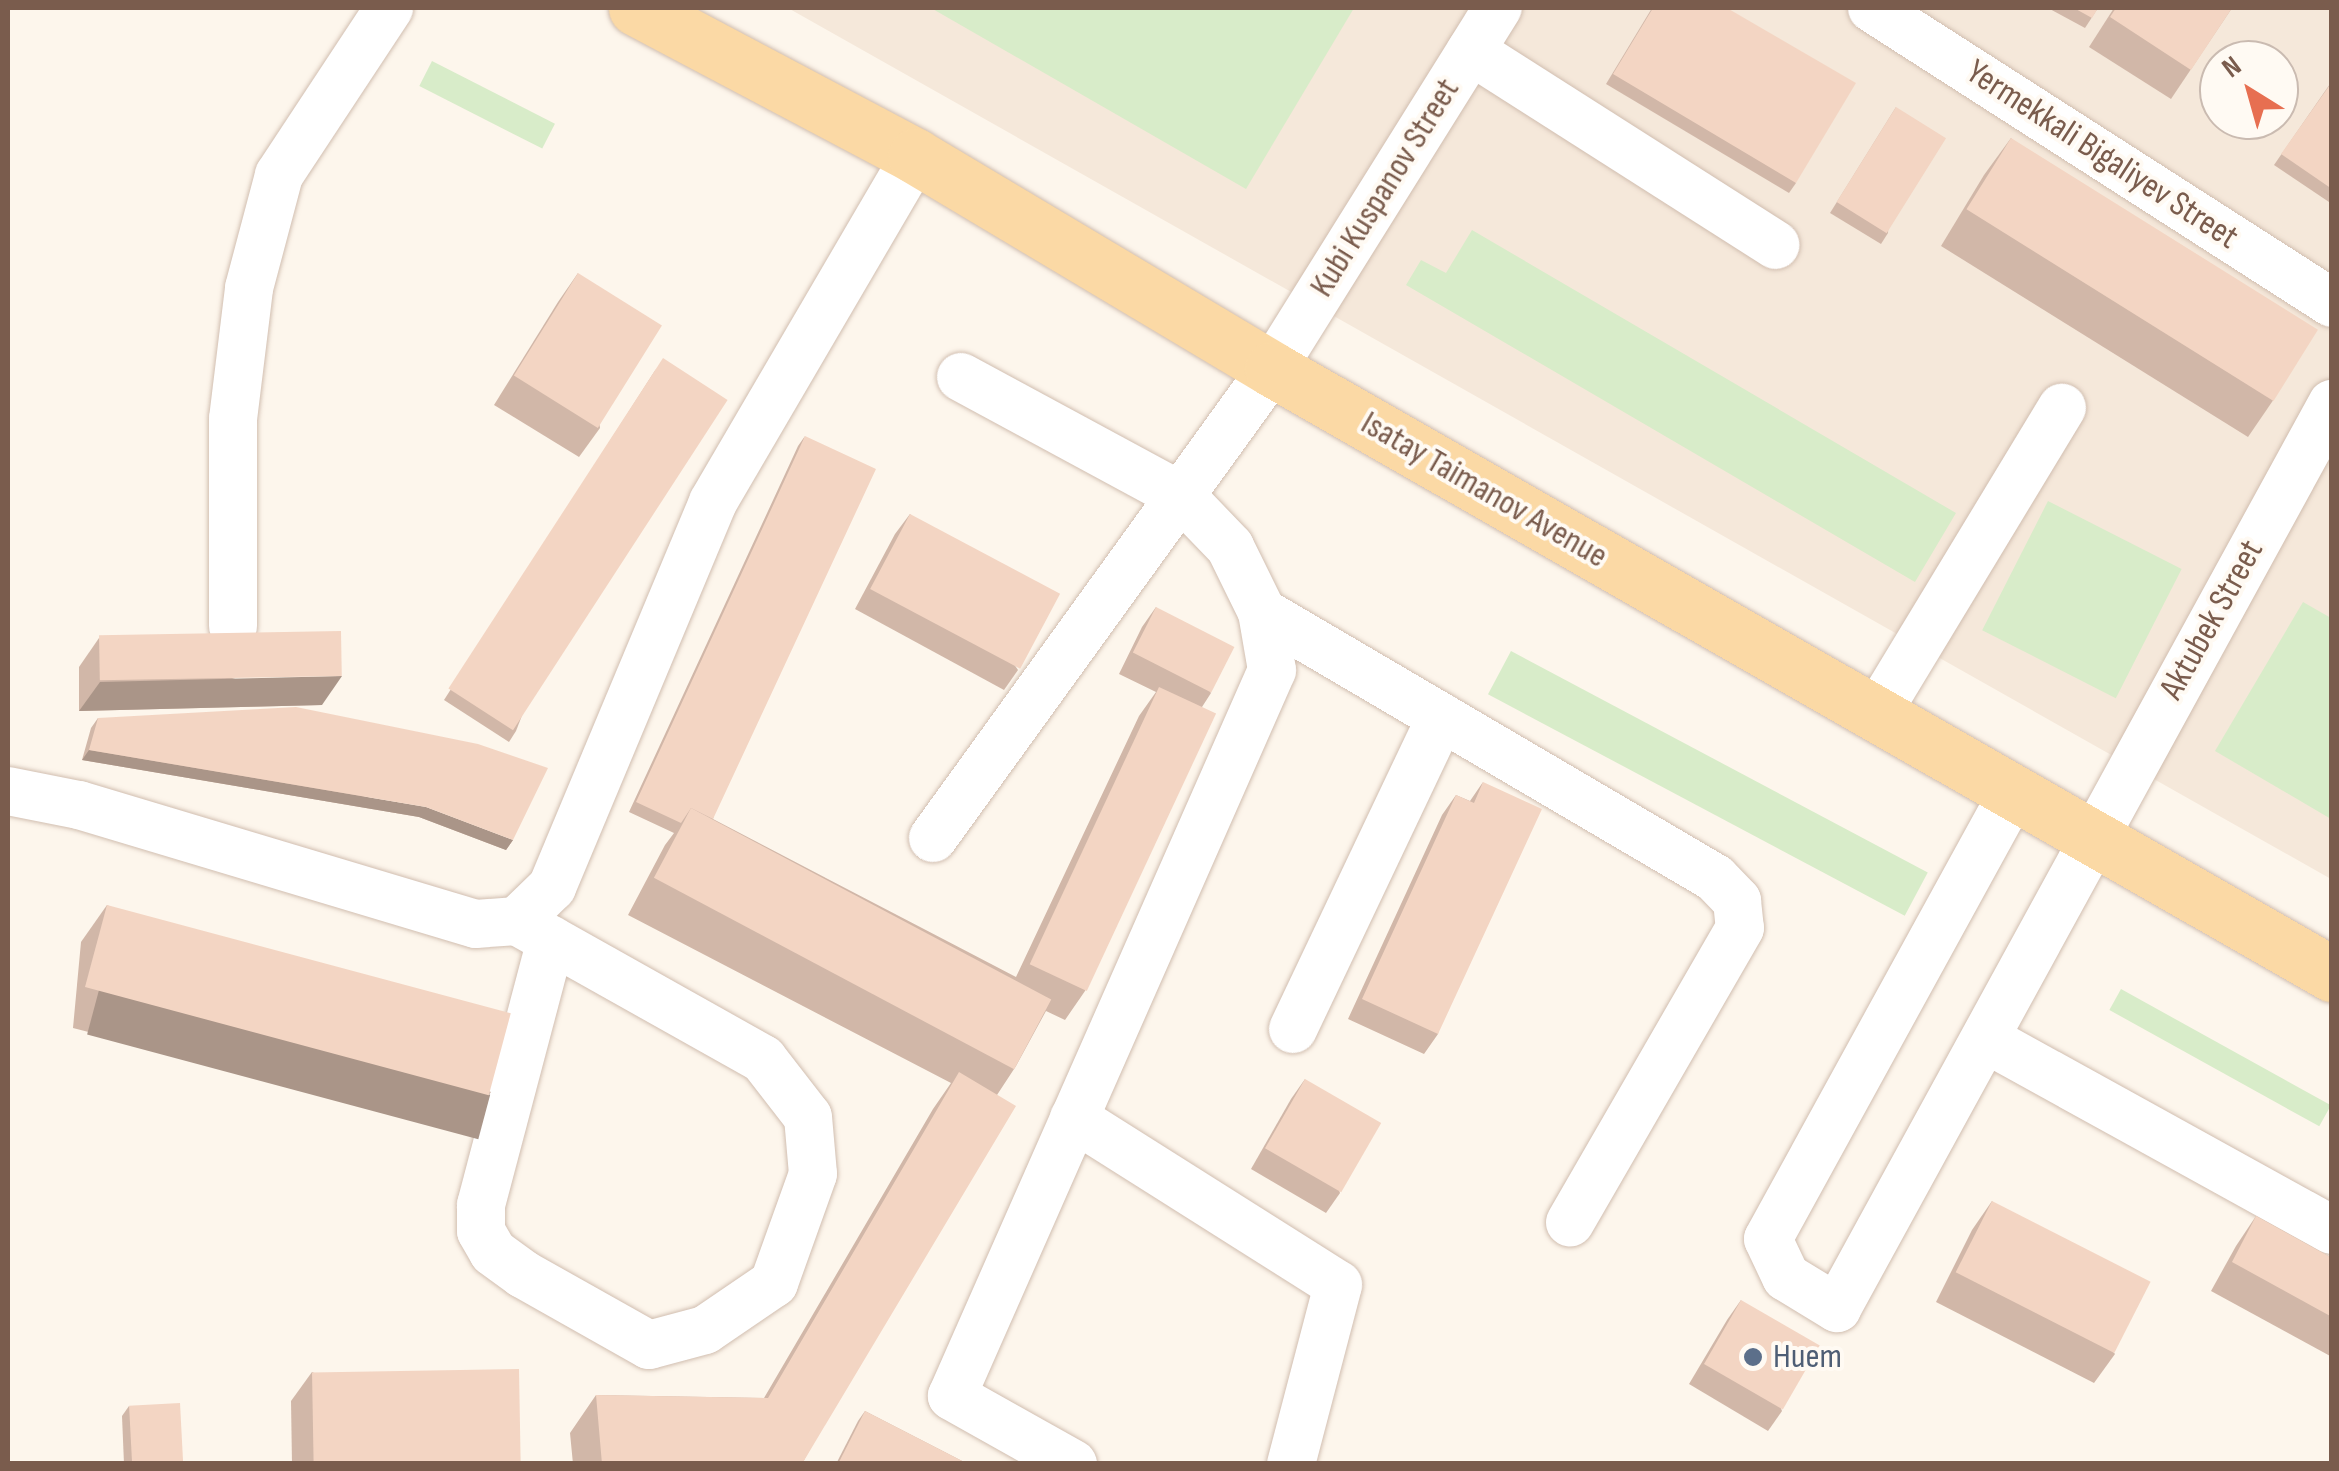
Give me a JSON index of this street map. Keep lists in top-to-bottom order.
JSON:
{
  "streets": {
    "main road": ["Isatay Taimanov Avenue"],
    "street": ["Yermekkali Bigaliyev Street", "Kubi Kuspanov Street", "Aktubek Street"]
  },
  "crossings": [
    ["Kubi Kuspanov Street", "Isatay Taimanov Avenue"],
    ["Isatay Taimanov Avenue", "Aktubek Street"]
  ],
  "places": ["Ниет"],
  "north": "top left"
}
